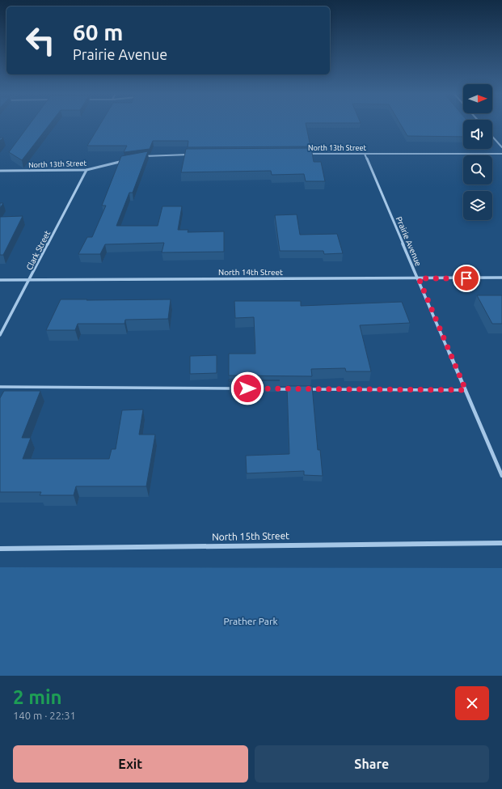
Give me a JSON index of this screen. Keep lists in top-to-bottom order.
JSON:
{
  "streets": {
    "street": [
      "North 13th Street",
      "Prairie Avenue",
      "Clark Street",
      "North 14th Street",
      "North 15th Street"
    ]
  },
  "crossings": [
    ["North 13th Street", "Prairie Avenue"],
    ["North 13th Street", "Clark Street"],
    ["Prairie Avenue", "North 14th Street"],
    ["Clark Street", "North 14th Street"]
  ],
  "parks": ["Prather Park"],
  "north": "right",
  "page": {
    "turn": ["60 m", "Prairie Avenue"],
    "heading": ["2 min", "140 m · 22:31"],
    "buttons": ["Exit", "Share"]
  }
}
